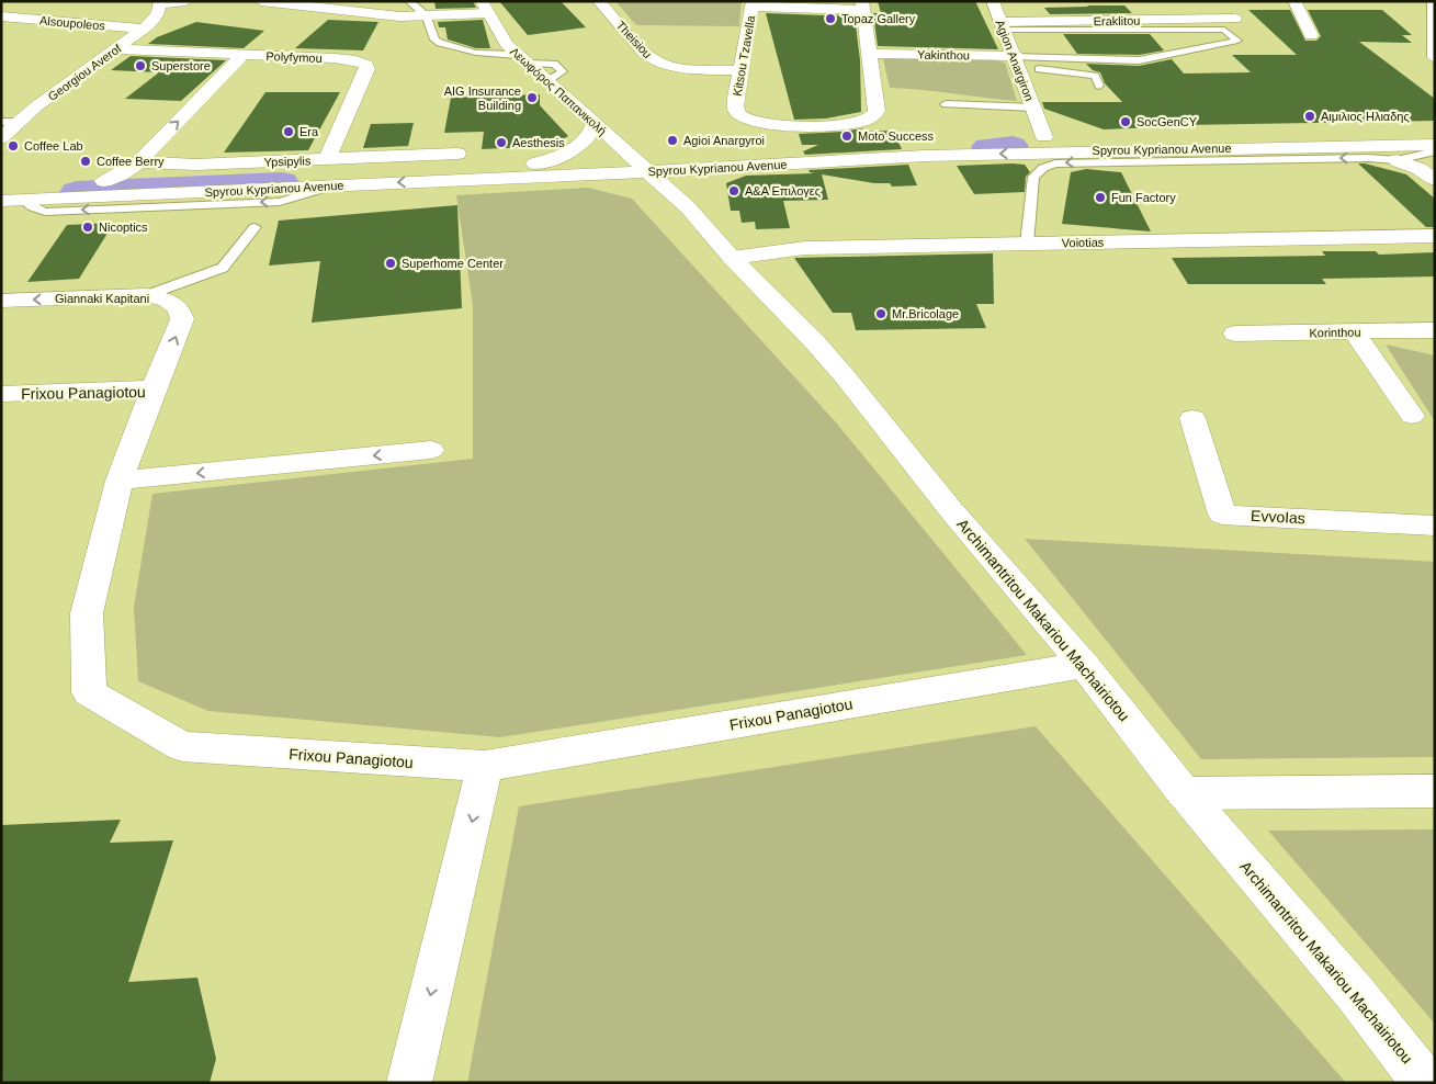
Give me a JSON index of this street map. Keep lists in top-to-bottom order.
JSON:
{
  "streets": {
    "street": [
      "Eraklitou",
      "Alsoupoleos",
      "Theisiou",
      "Yakinthou",
      "Kitsou Tzavella",
      "Polyfymou",
      "Agion Anargiron",
      "Georgiou Averof",
      "Λεωφόρος Παπανικολή",
      "Spyrou Kyprianou Avenue",
      "Ypsipylis",
      "Voiotias",
      "Giannaki Kapitani",
      "Korinthou",
      "Frixou Panagiotou",
      "EvvoIas",
      "Archimantritou Makariou Machairiotou"
    ]
  },
  "crossings": [
    ["Eraklitou", "Agion Anargiron"],
    ["Alsoupoleos", "Georgiou Averof"],
    ["Theisiou", "Kitsou Tzavella"],
    ["Yakinthou", "Kitsou Tzavella"],
    ["Yakinthou", "Agion Anargiron"],
    ["Polyfymou", "Georgiou Averof"],
    ["Polyfymou", "Ypsipylis"],
    ["Agion Anargiron", "Spyrou Kyprianou Avenue"],
    ["Λεωφόρος Παπανικολή", "Spyrou Kyprianou Avenue"],
    ["Λεωφόρος Παπανικολή", "Archimantritou Makariou Machairiotou"],
    ["Spyrou Kyprianou Avenue", "Archimantritou Makariou Machairiotou"],
    ["Voiotias", "Archimantritou Makariou Machairiotou"],
    ["Giannaki Kapitani", "Frixou Panagiotou"],
    ["Frixou Panagiotou", "Archimantritou Makariou Machairiotou"]
  ],
  "places": [
    "Topaz Gallery",
    "Superstore",
    "AIG Insurance Building",
    "Αιμιλιος Ηλιαδης",
    "SocGenCY",
    "Era",
    "Moto Success",
    "Agioi Anargyroi",
    "Aesthesis",
    "Coffee Lab",
    "Coffee Berry",
    "Α&Α Επιλογες",
    "Fun Factory",
    "Nicoptics",
    "Superhome Center",
    "Mr.Bricolage"
  ]
}
